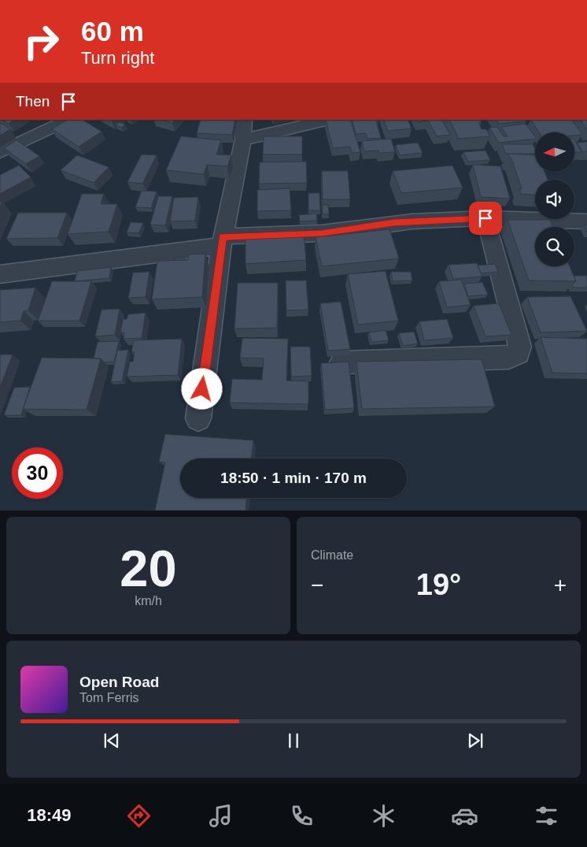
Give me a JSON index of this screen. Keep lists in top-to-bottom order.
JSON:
{
  "north": "left",
  "page": {
    "turn": ["60 m", "Turn right"],
    "then": "Then",
    "limit": "30",
    "trip": "18:50 · 1 min · 170 m",
    "tile": [
      ["20", "km/h"],
      "Climate"
    ],
    "heat": ["−", "19°", "+"],
    "song": ["Open Road", "Tom Ferris"],
    "tabs": "18:49"
  }
}
